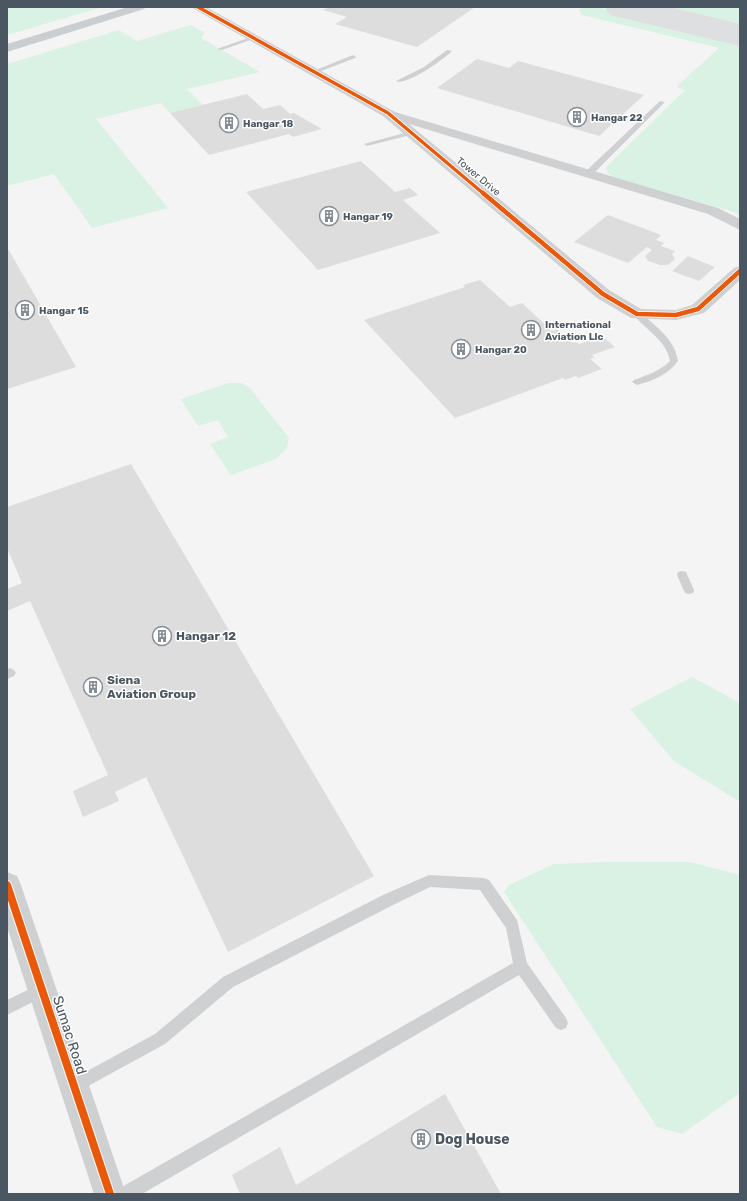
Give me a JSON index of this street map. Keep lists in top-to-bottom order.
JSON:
{
  "streets": {
    "street": ["Tower Drive", "Sumac Road"]
  },
  "places": {
    "building": [
      "Hangar 22",
      "Hangar 18",
      "Hangar 19",
      "Hangar 15",
      "International Aviation Llc",
      "Hangar 20",
      "Hangar 12",
      "Siena Aviation Group",
      "Dog House"
    ]
  }
}
